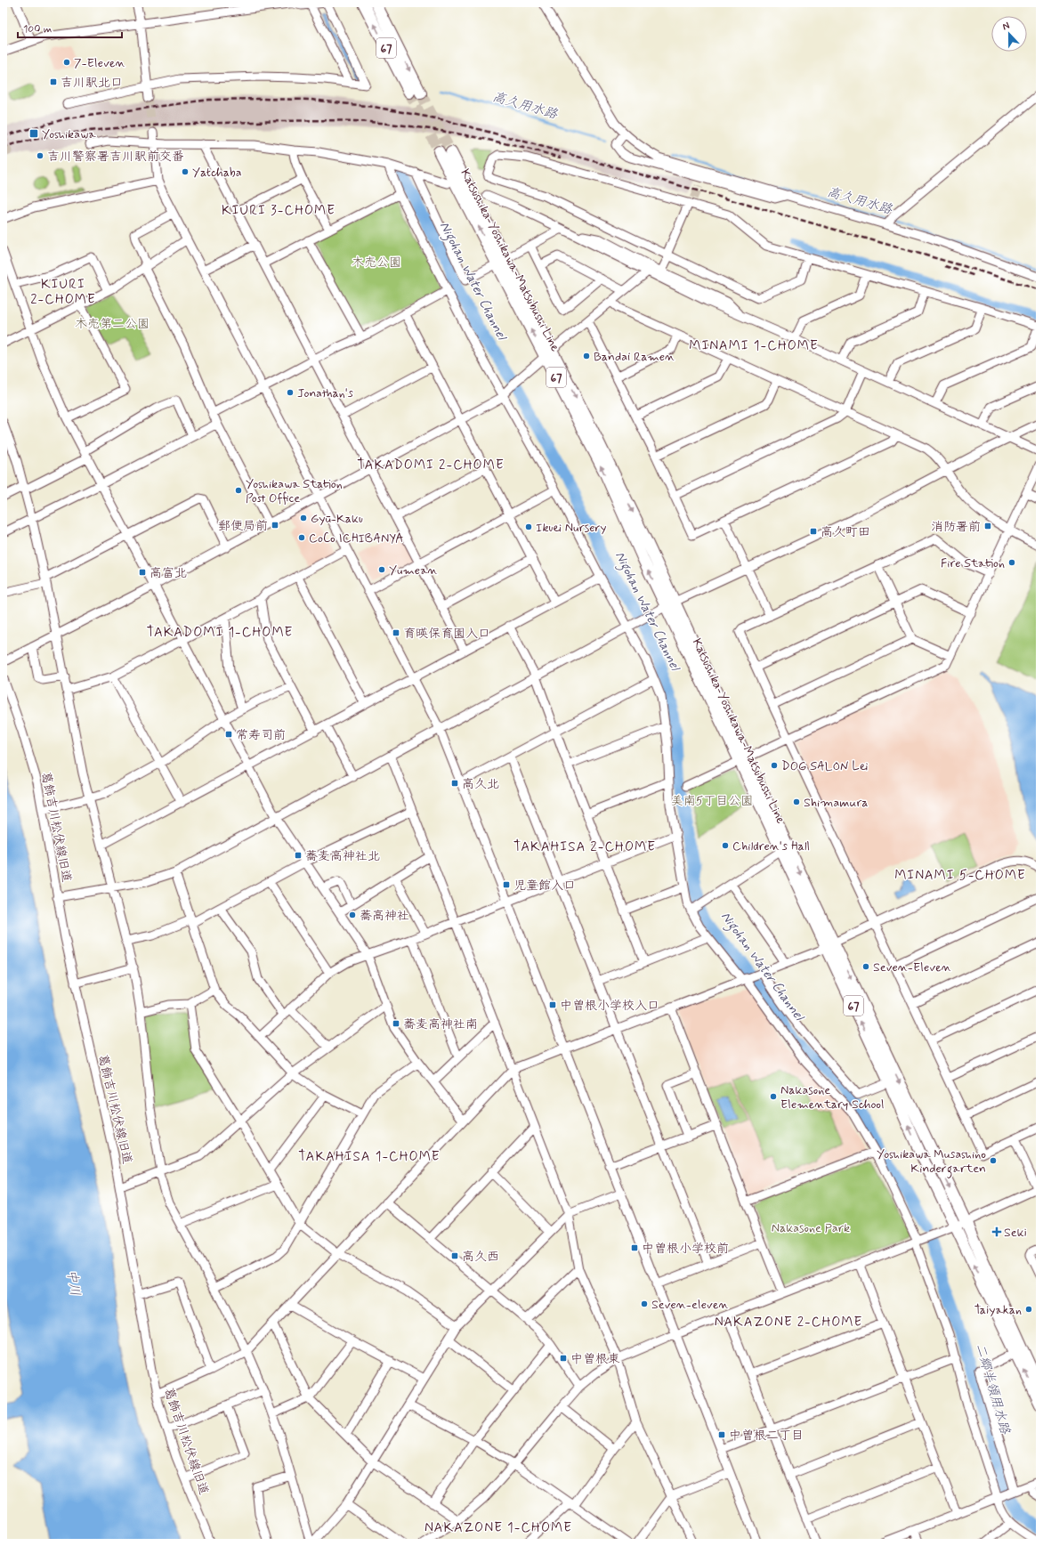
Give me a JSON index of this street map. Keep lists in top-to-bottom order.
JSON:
{
  "streets": {
    "main road": ["67", "Katsushika-Yoshikawa-Matsubushi Line"],
    "street": ["葛飾吉川松伏線旧道"]
  },
  "districts": [
    "KIURI 3-CHOME",
    "KIURI 2-CHOME",
    "MINAMI 1-CHOME",
    "TAKADOMI 2-CHOME",
    "TAKADOMI 1-CHOME",
    "TAKAHISA 2-CHOME",
    "MINAMI 5-CHOME",
    "TAKAHISA 1-CHOME",
    "NAKAZONE 2-CHOME",
    "NAKAZONE 1-CHOME"
  ],
  "water": [
    "高久用水路",
    "Nigohan Water Channel",
    "中川",
    "二郷半領用水路"
  ],
  "parks": [
    "木売公園",
    "木売第二公園",
    "美南5丁目公園",
    "Nakasone Park"
  ],
  "places": {
    "other": [
      "7-Eleven",
      "吉川警察署吉川駅前交番",
      "Yatchaba",
      "Bandai Ramen",
      "Jonathan's",
      "Yoshikawa Station Post Office",
      "Gyū-Kaku",
      "Ikuei Nursery",
      "CoCo ICHIBANYA",
      "Fire Station",
      "Yumean",
      "DOG SALON Lei",
      "Shimamura",
      "Children's Hall",
      "蕎高神社",
      "Seven-Eleven",
      "Nakasone Elementary School",
      "Yoshikawa Musashino Kindergarten",
      "Seven-eleven",
      "Taiyakan"
    ],
    "transit": [
      "吉川駅北口",
      "Yoshikawa",
      "郵便局前",
      "消防署前",
      "高久町田",
      "高富北",
      "育暎保育園入口",
      "常寿司前",
      "高久北",
      "蕎麦高神社北",
      "児童館入口",
      "中曽根小学校入口",
      "蕎麦高神社南",
      "中曽根小学校前",
      "高久西",
      "中曽根東",
      "中曽根二丁目"
    ],
    "health": ["Seki"]
  },
  "scale_bar": "100 m",
  "north": "top"
}
